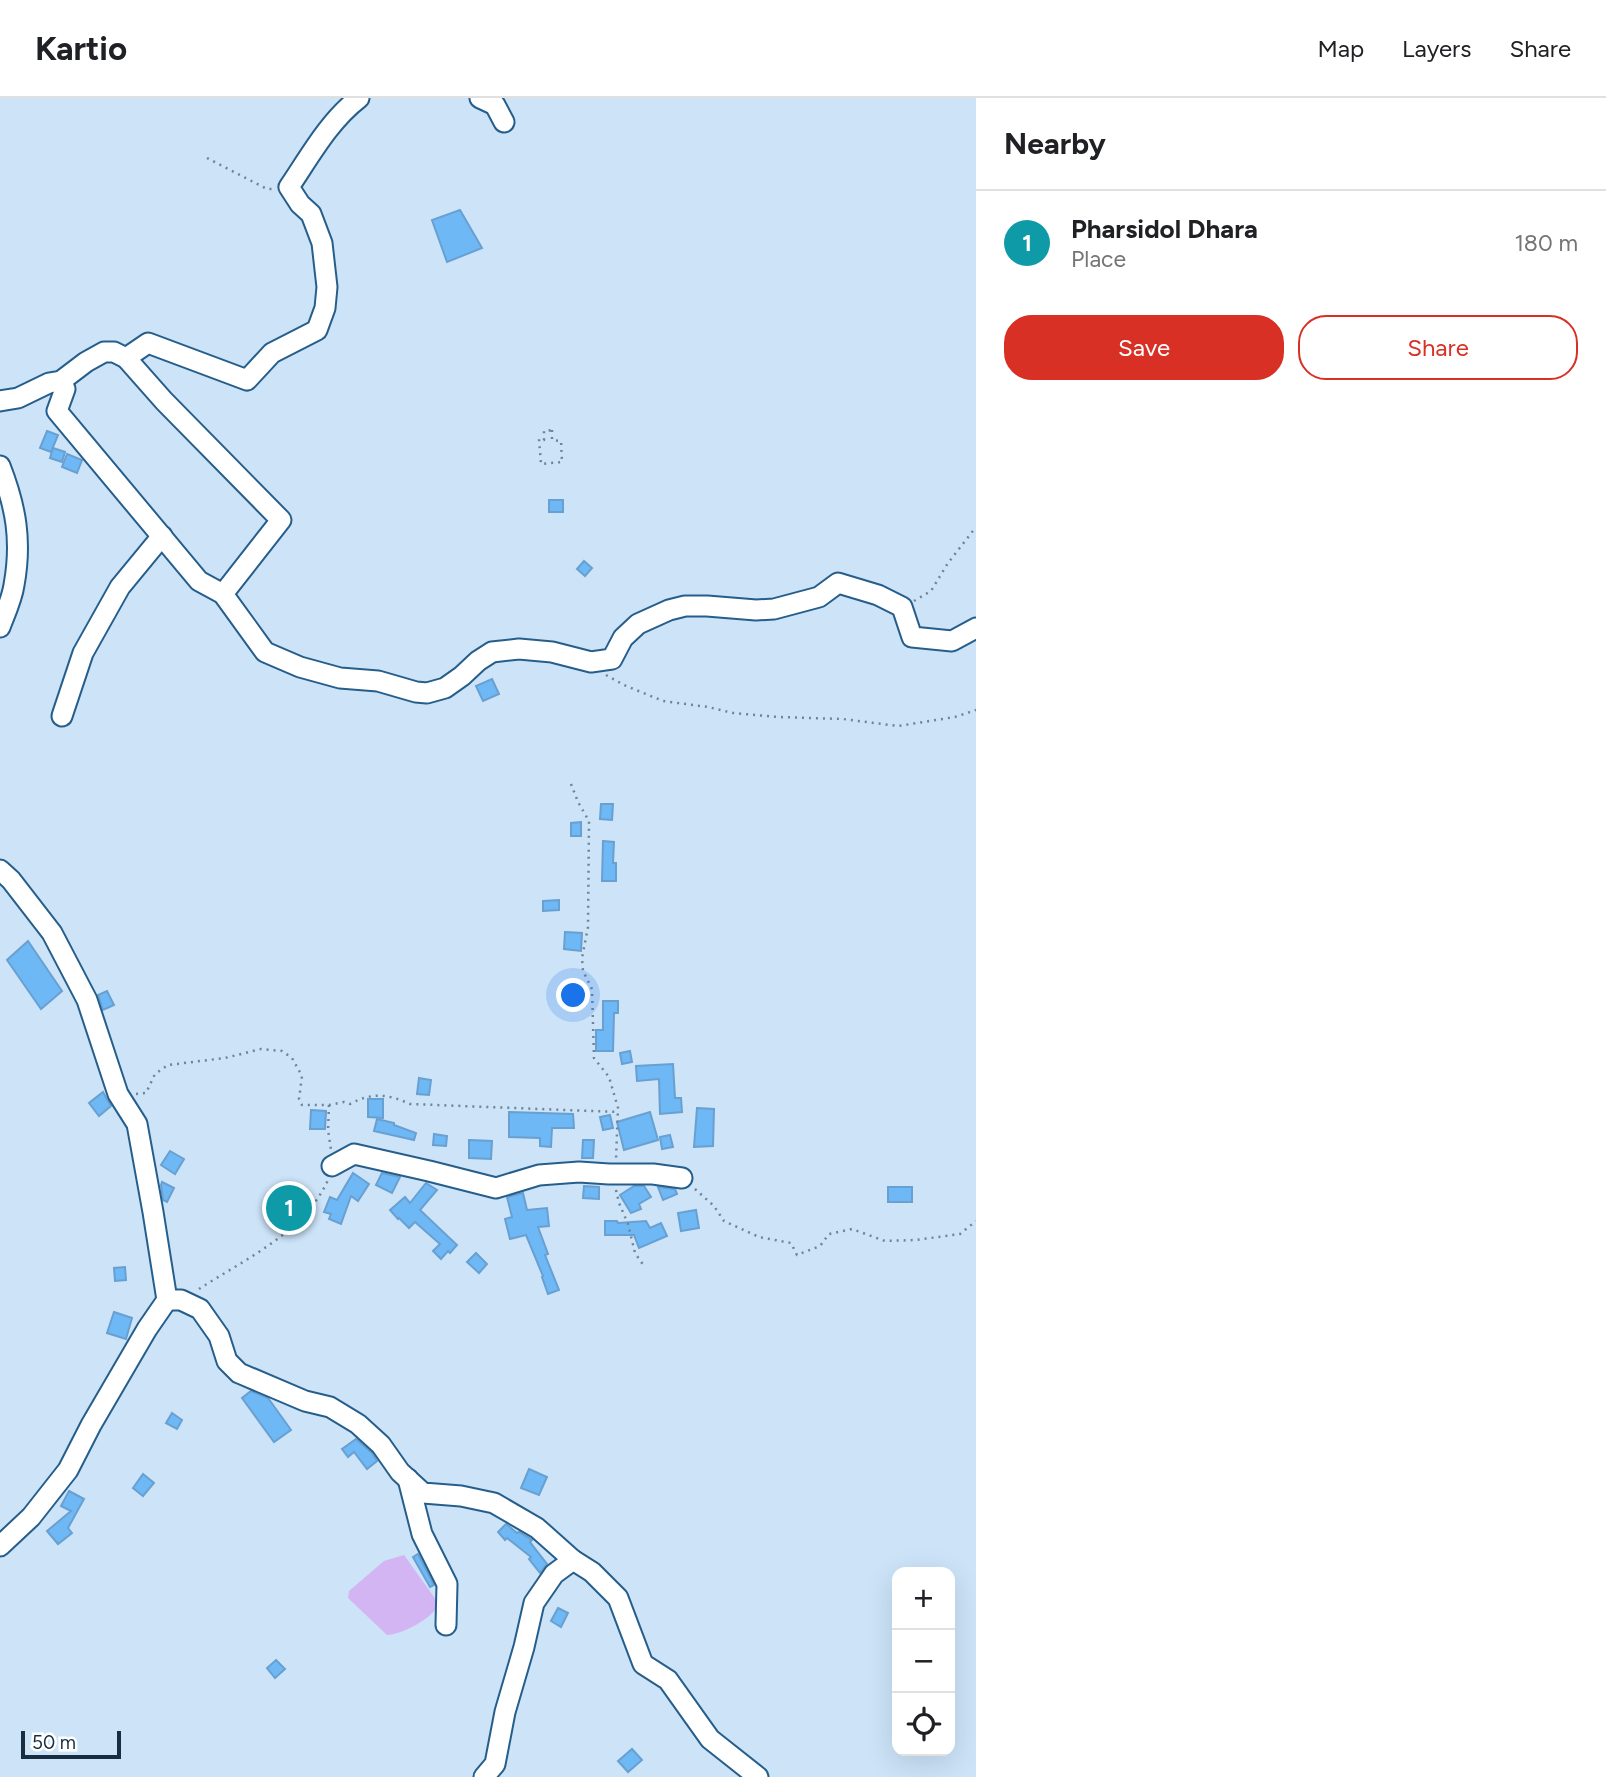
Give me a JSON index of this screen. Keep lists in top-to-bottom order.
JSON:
{
  "scale_bar": "50 m",
  "page": {
    "header": "Kartio",
    "nav": ["Map", "Layers", "Share"],
    "heading": "Nearby",
    "list": [
      {
        "mark": "1",
        "name": "Pharsidol Dhara",
        "note": "Place",
        "value": "180 m"
      }
    ],
    "buttons": ["Save", "Share"],
    "pins": "1",
    "map_buttons": ["+", "−"],
    "scale": "50 m"
  }
}
